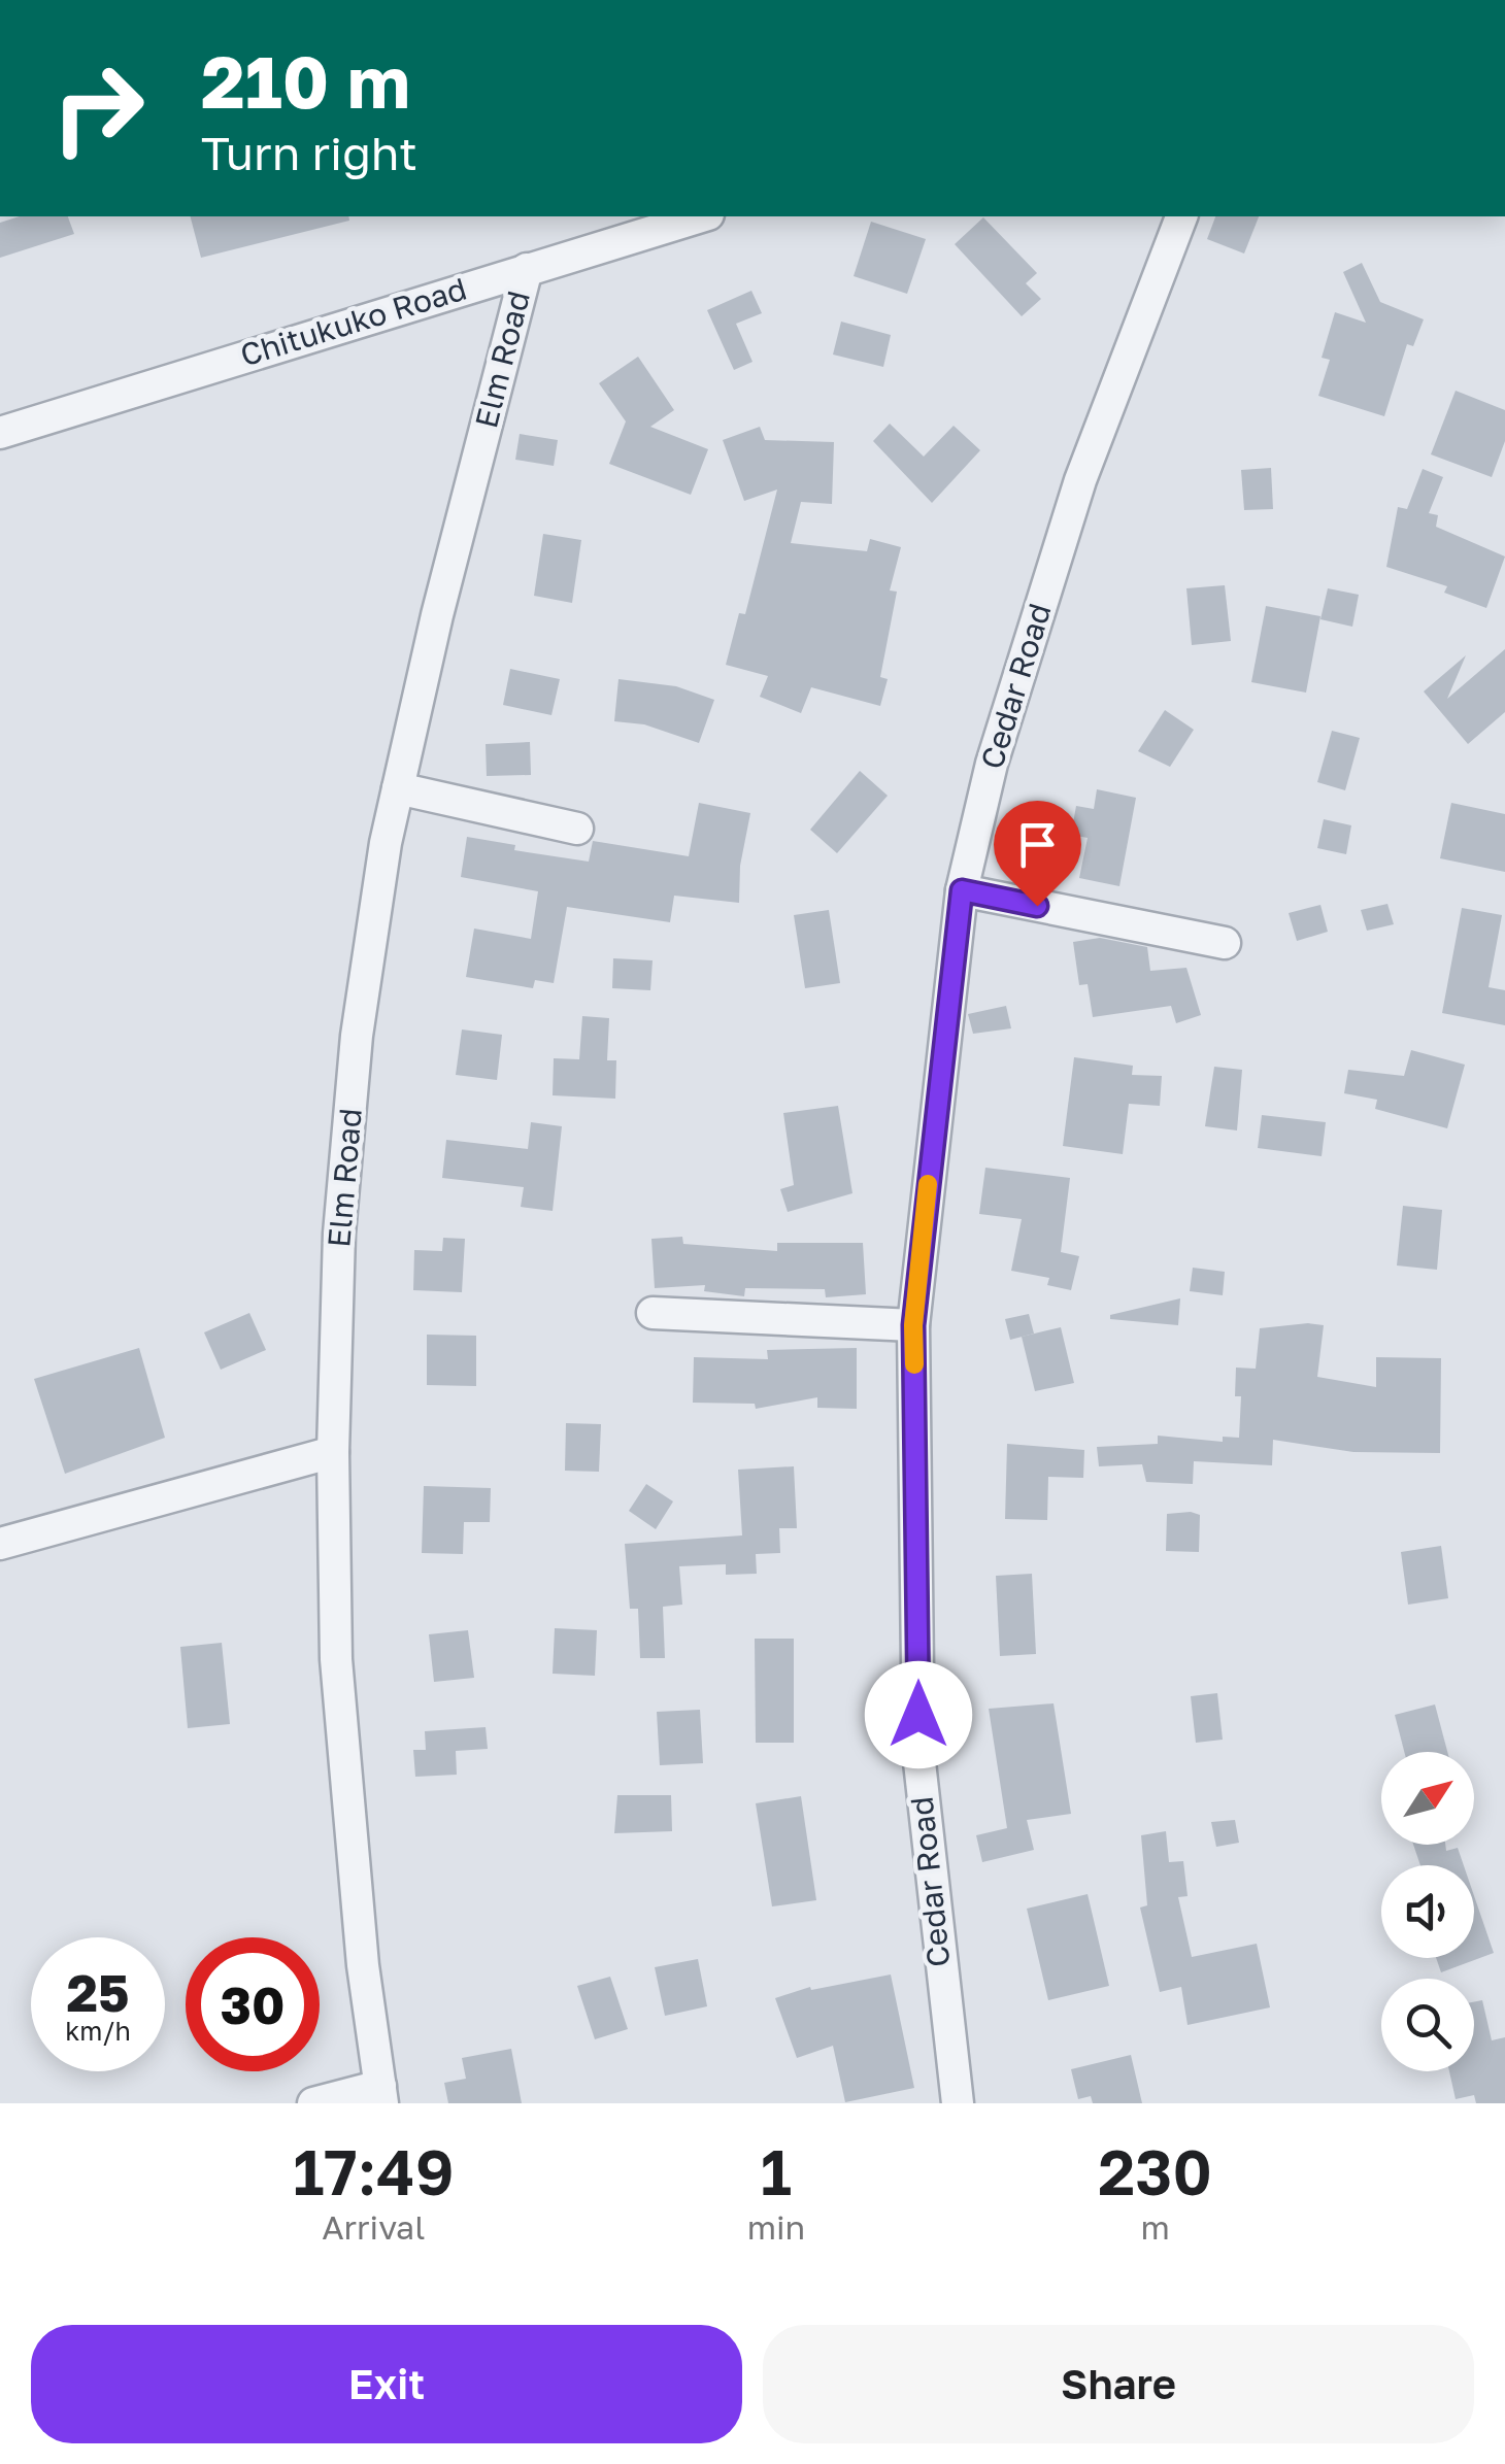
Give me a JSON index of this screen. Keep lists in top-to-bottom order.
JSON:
{
  "streets": {
    "street": ["Chitukuko Road", "Elm Road", "Cedar Road"]
  },
  "crossings": [
    ["Chitukuko Road", "Elm Road"]
  ],
  "north": "top right",
  "page": {
    "turn": ["210 m", "Turn right"],
    "speed": "25 km/h",
    "limit": "30",
    "eta": [
      "17:49",
      "Arrival",
      "1",
      "min",
      "230",
      "m"
    ],
    "buttons": ["Exit", "Share"]
  }
}
